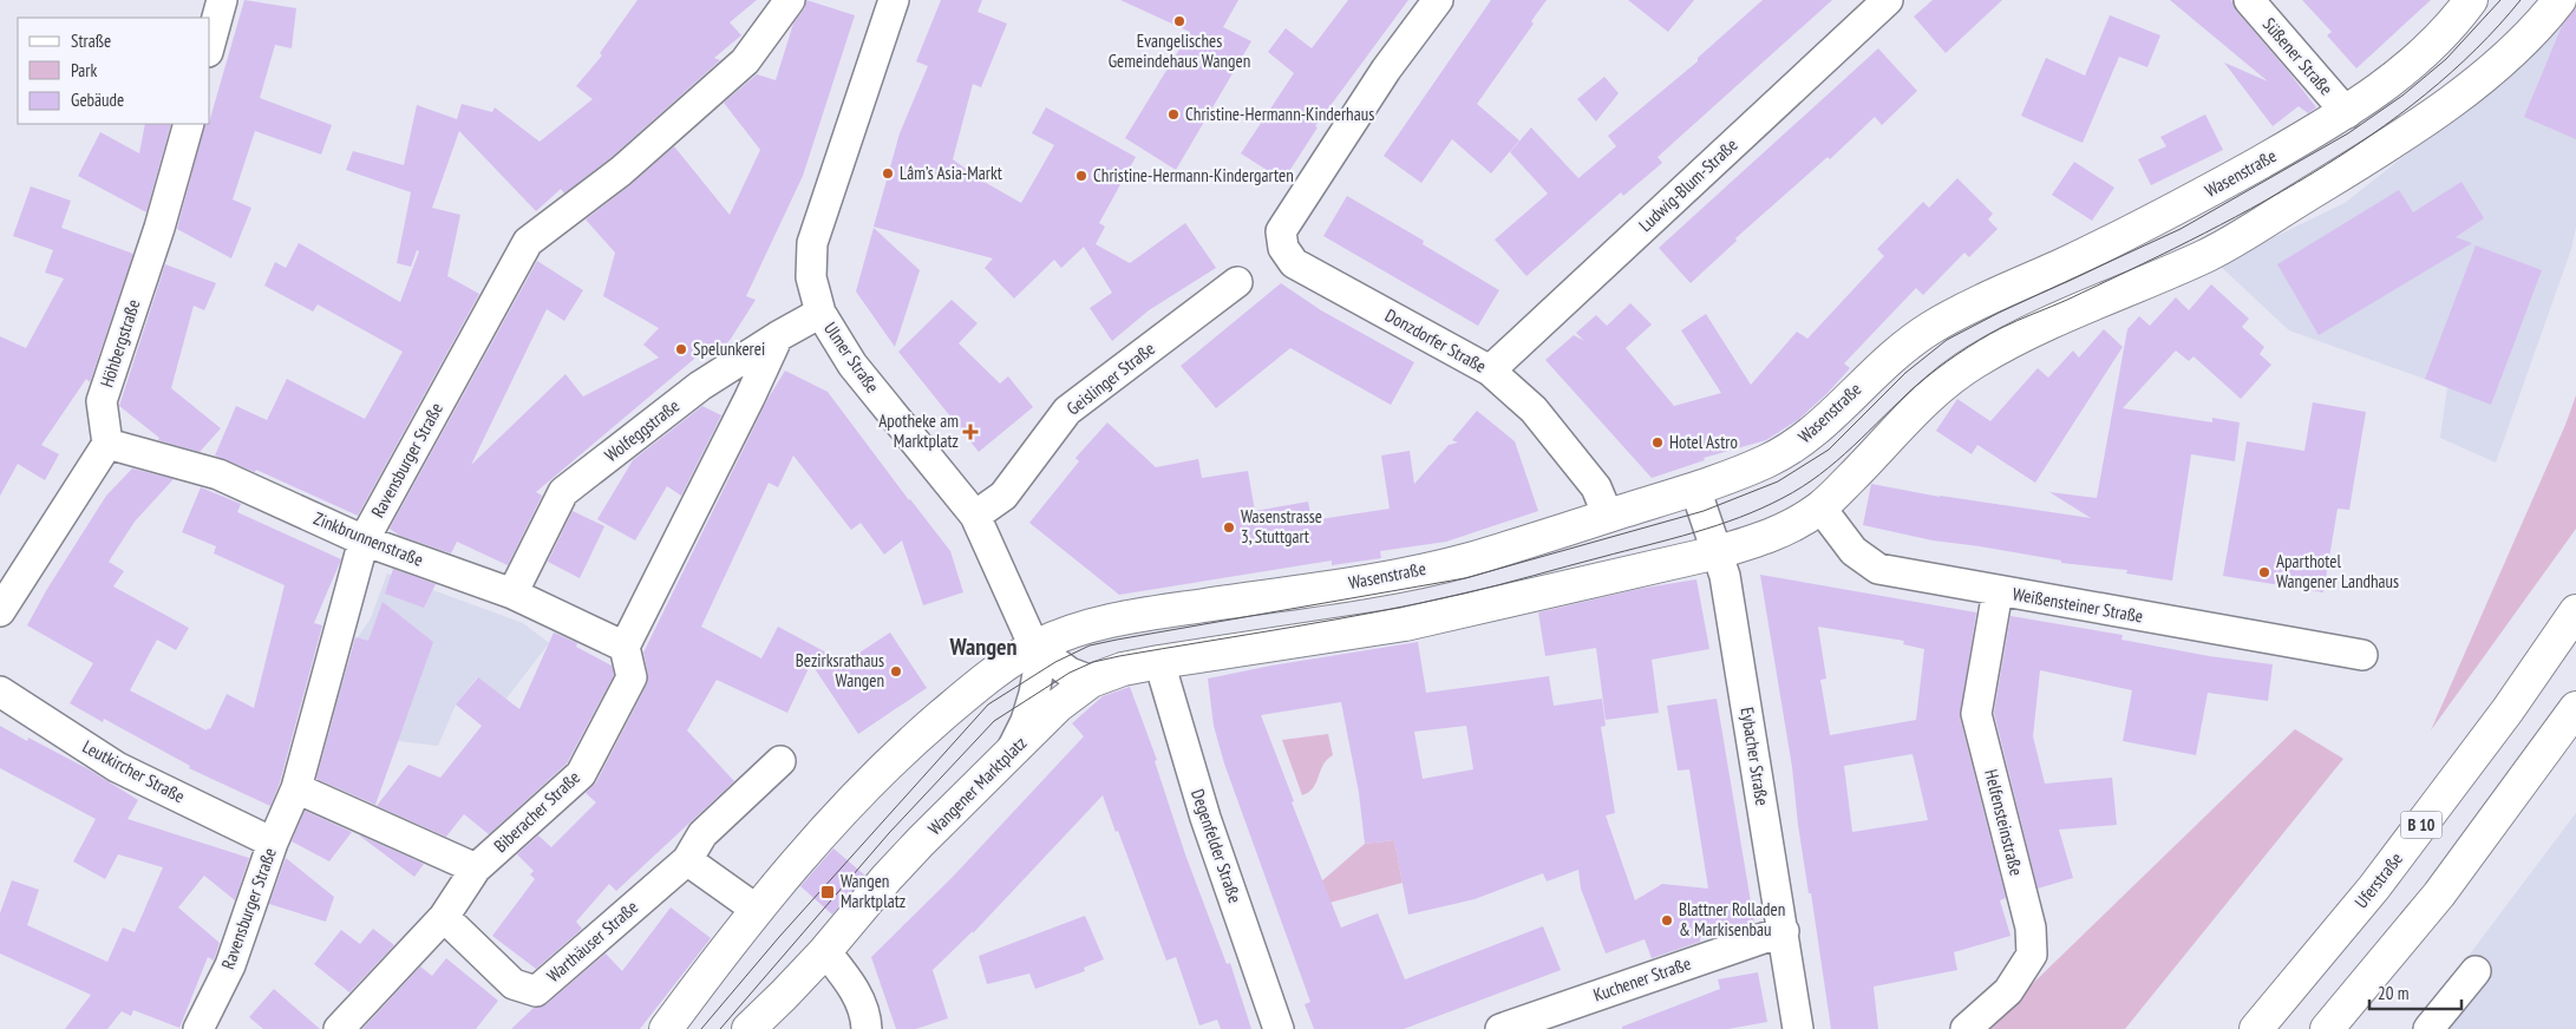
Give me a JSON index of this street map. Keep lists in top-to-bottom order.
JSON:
{
  "streets": {
    "main road": [
      "Wasenstraße",
      "Wangener Marktplatz",
      "B 10",
      "Uferstraße"
    ],
    "street": [
      "Süßener Straße",
      "Ludwig-Blum-Straße",
      "Donzdorfer Straße",
      "Höhbergstraße",
      "Ulmer Straße",
      "Geislinger Straße",
      "Wolfeggstraße",
      "Ravensburger Straße",
      "Zinkbrunnenstraße",
      "Weißensteiner Straße",
      "Eybacher Straße",
      "Leutkircher Straße",
      "Biberacher Straße",
      "Helfensteinstraße",
      "Degenfelder Straße",
      "Warthäuser Straße",
      "Kuchener Straße"
    ]
  },
  "crossings": [
    ["Süßener Straße", "Wasenstraße"],
    ["Wasenstraße", "Donzdorfer Straße"],
    ["Wasenstraße", "Ulmer Straße"],
    ["Wasenstraße", "Eybacher Straße"],
    ["Ludwig-Blum-Straße", "Donzdorfer Straße"],
    ["Höhbergstraße", "Zinkbrunnenstraße"],
    ["Ulmer Straße", "Geislinger Straße"],
    ["Ulmer Straße", "Wolfeggstraße"],
    ["Ulmer Straße", "Wangener Marktplatz"],
    ["Wolfeggstraße", "Zinkbrunnenstraße"],
    ["Ravensburger Straße", "Zinkbrunnenstraße"],
    ["Ravensburger Straße", "Leutkircher Straße"],
    ["Zinkbrunnenstraße", "Biberacher Straße"],
    ["Weißensteiner Straße", "Helfensteinstraße"],
    ["Eybacher Straße", "Kuchener Straße"],
    ["Wangener Marktplatz", "Degenfelder Straße"],
    ["Biberacher Straße", "Warthäuser Straße"]
  ],
  "districts": ["Wangen"],
  "places": {
    "other": [
      "Evangelisches Gemeindehaus Wangen",
      "Christine-Hermann-Kinderhaus",
      "Lâm’s Asia-Markt",
      "Christine-Hermann-Kindergarten",
      "Spelunkerei",
      "Hotel Astro",
      "Wasenstrasse 3, Stuttgart",
      "Aparthotel Wangener Landhaus",
      "Bezirksrathaus Wangen",
      "Blattner Rolladen & Markisenbau"
    ],
    "health": ["Apotheke am Marktplatz"],
    "transit": ["Wangen Marktplatz"]
  },
  "legend": ["Straße", "Park", "Gebäude"],
  "scale_bar": "20 m"
}
